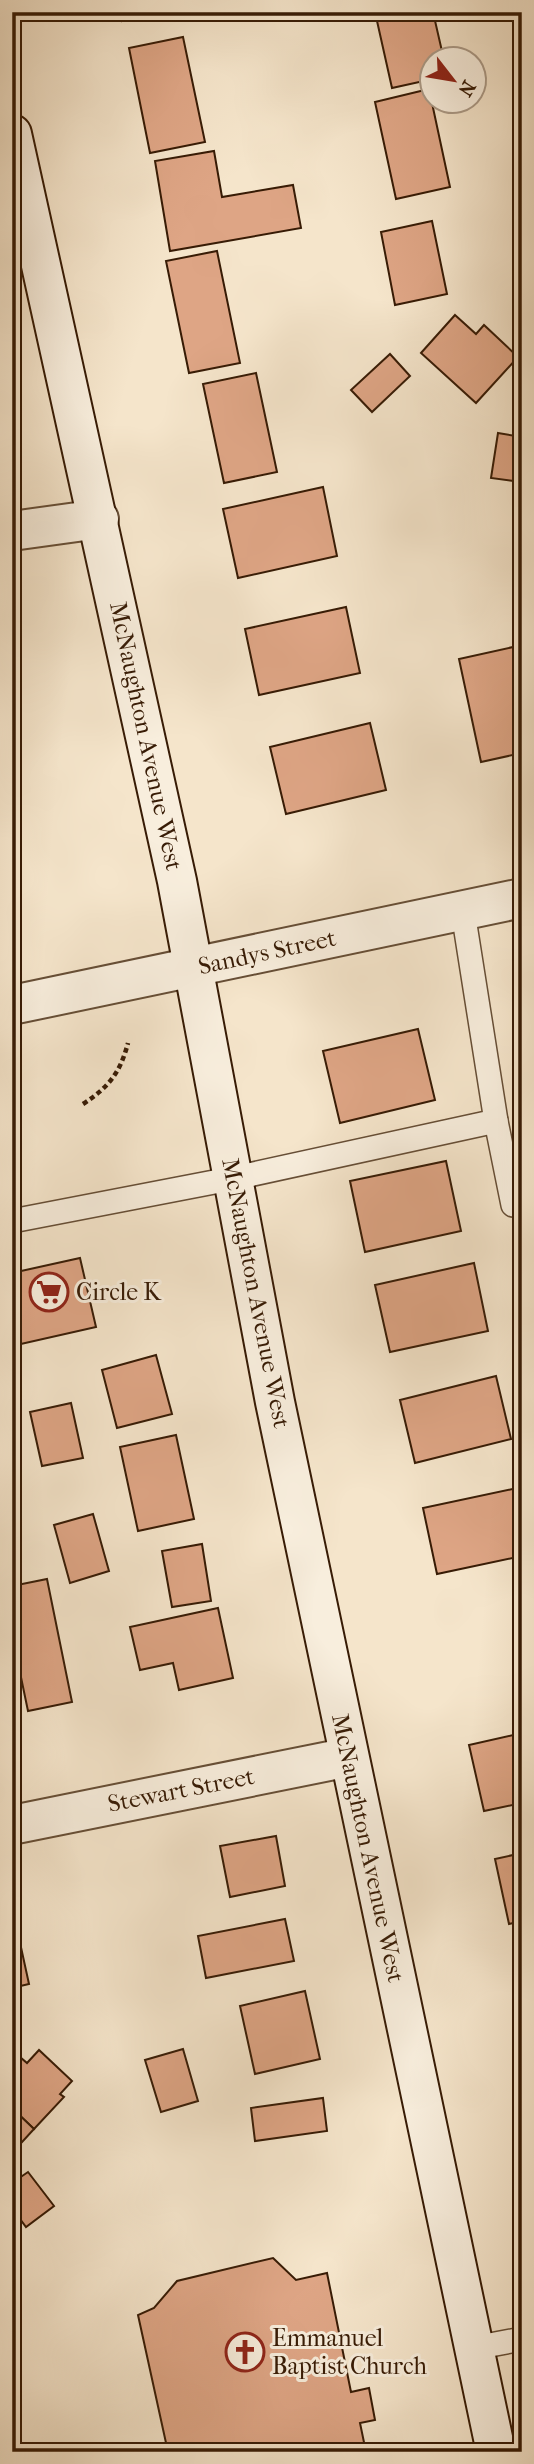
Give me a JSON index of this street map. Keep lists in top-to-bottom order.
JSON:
{
  "streets": {
    "main road": ["McNaughton Avenue West", "Sandys Street", "Stewart Street"]
  },
  "crossings": [
    ["McNaughton Avenue West", "Sandys Street"],
    ["McNaughton Avenue West", "Stewart Street"]
  ],
  "places": {
    "supermarket": ["Circle K"],
    "church": ["Emmanuel Baptist Church"]
  },
  "north": "bottom right"
}
